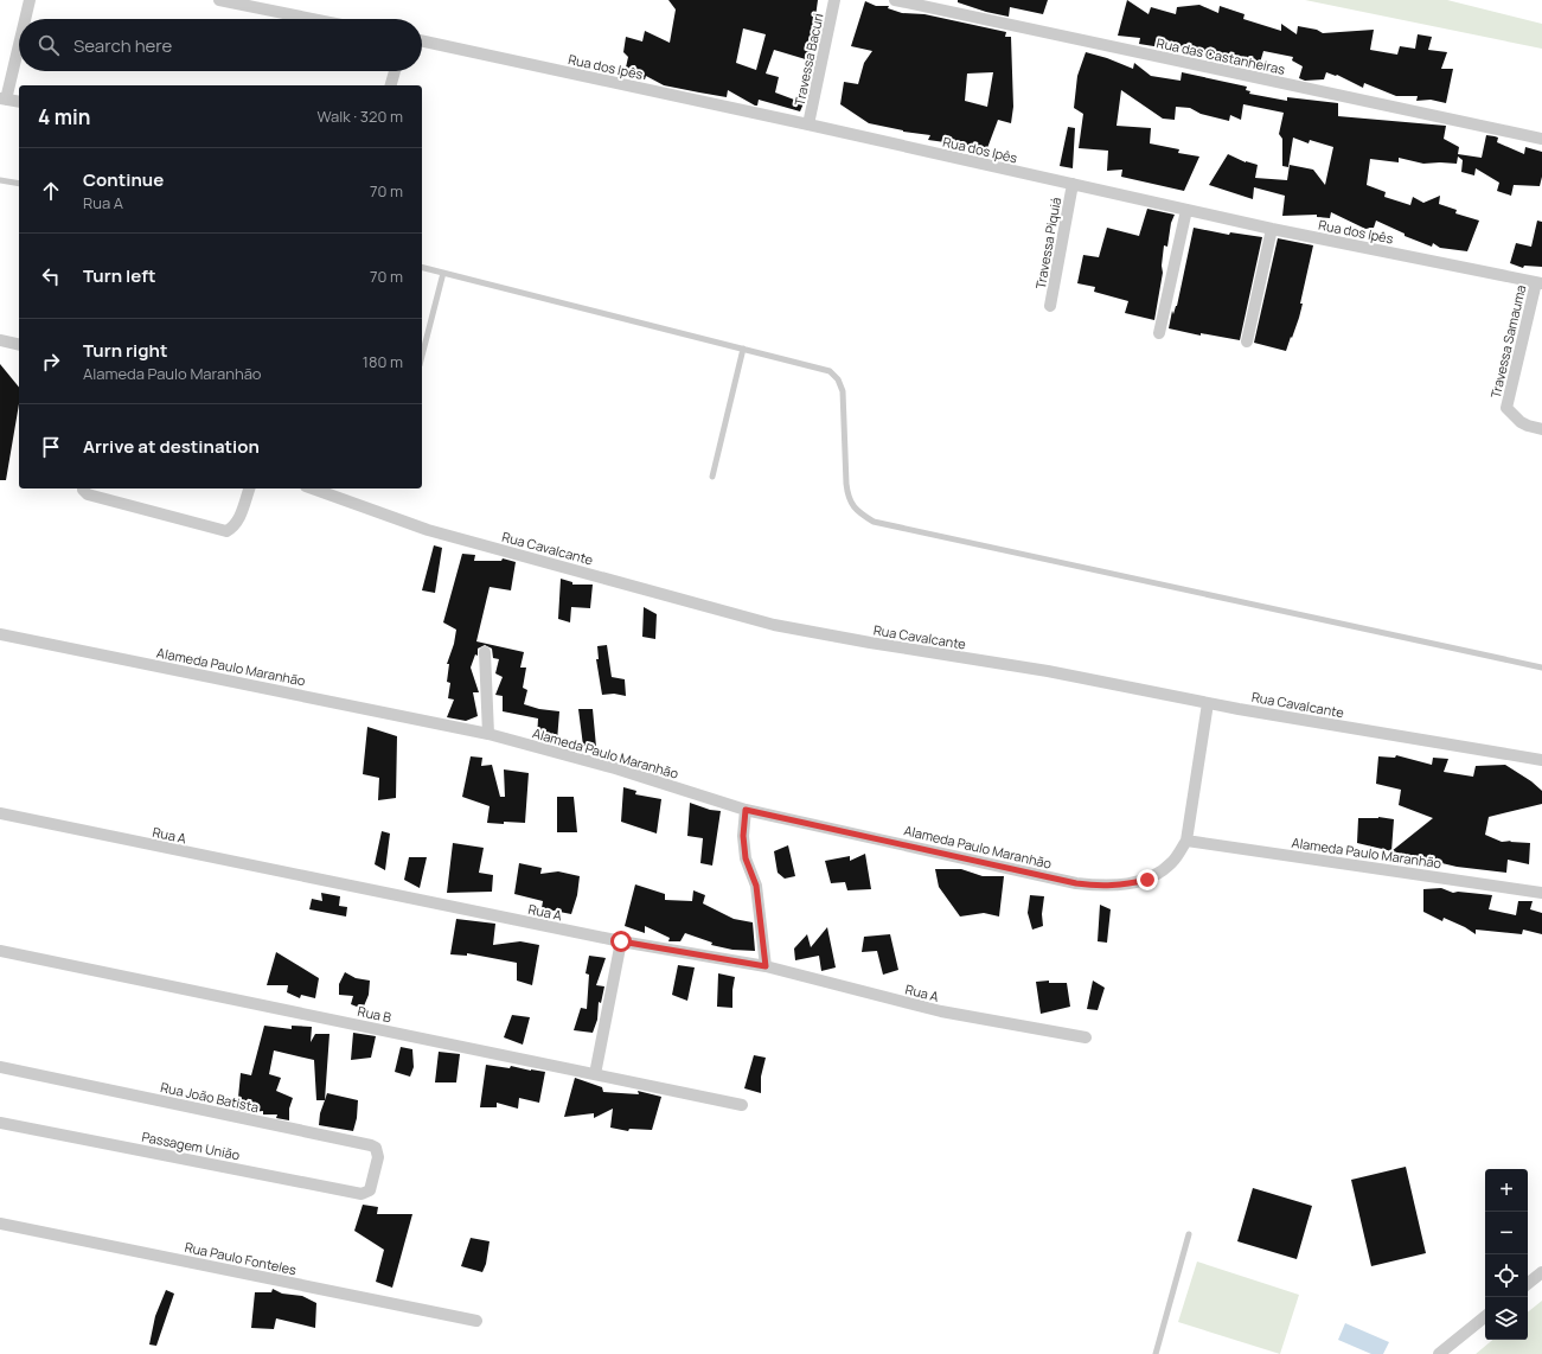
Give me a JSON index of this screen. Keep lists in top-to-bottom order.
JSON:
{
  "streets": {
    "street": [
      "Rua das Castanheiras",
      "Travessa Bacuri",
      "Rua dos Ipês",
      "Travessa Piquiá",
      "Travessa Samauma",
      "Rua Cavalcante",
      "Alameda Paulo Maranhão",
      "Rua A",
      "Rua B",
      "Rua João Batista",
      "Passagem União",
      "Rua Paulo Fonteles"
    ]
  },
  "crossings": [
    ["Travessa Bacuri", "Rua dos Ipês"],
    ["Rua dos Ipês", "Travessa Piquiá"],
    ["Rua dos Ipês", "Travessa Samauma"],
    ["Rua Cavalcante", "Alameda Paulo Maranhão"],
    ["Rua João Batista", "Passagem União"]
  ],
  "page": {
    "search": "Search here",
    "heading": ["4 min", "Walk · 320 m"],
    "list": [
      ["Continue", "Rua A", "70 m"],
      ["Turn left", "70 m"],
      ["Turn right", "Alameda Paulo Maranhão", "180 m"],
      "Arrive at destination"
    ],
    "map_buttons": ["+", "−"]
  }
}
